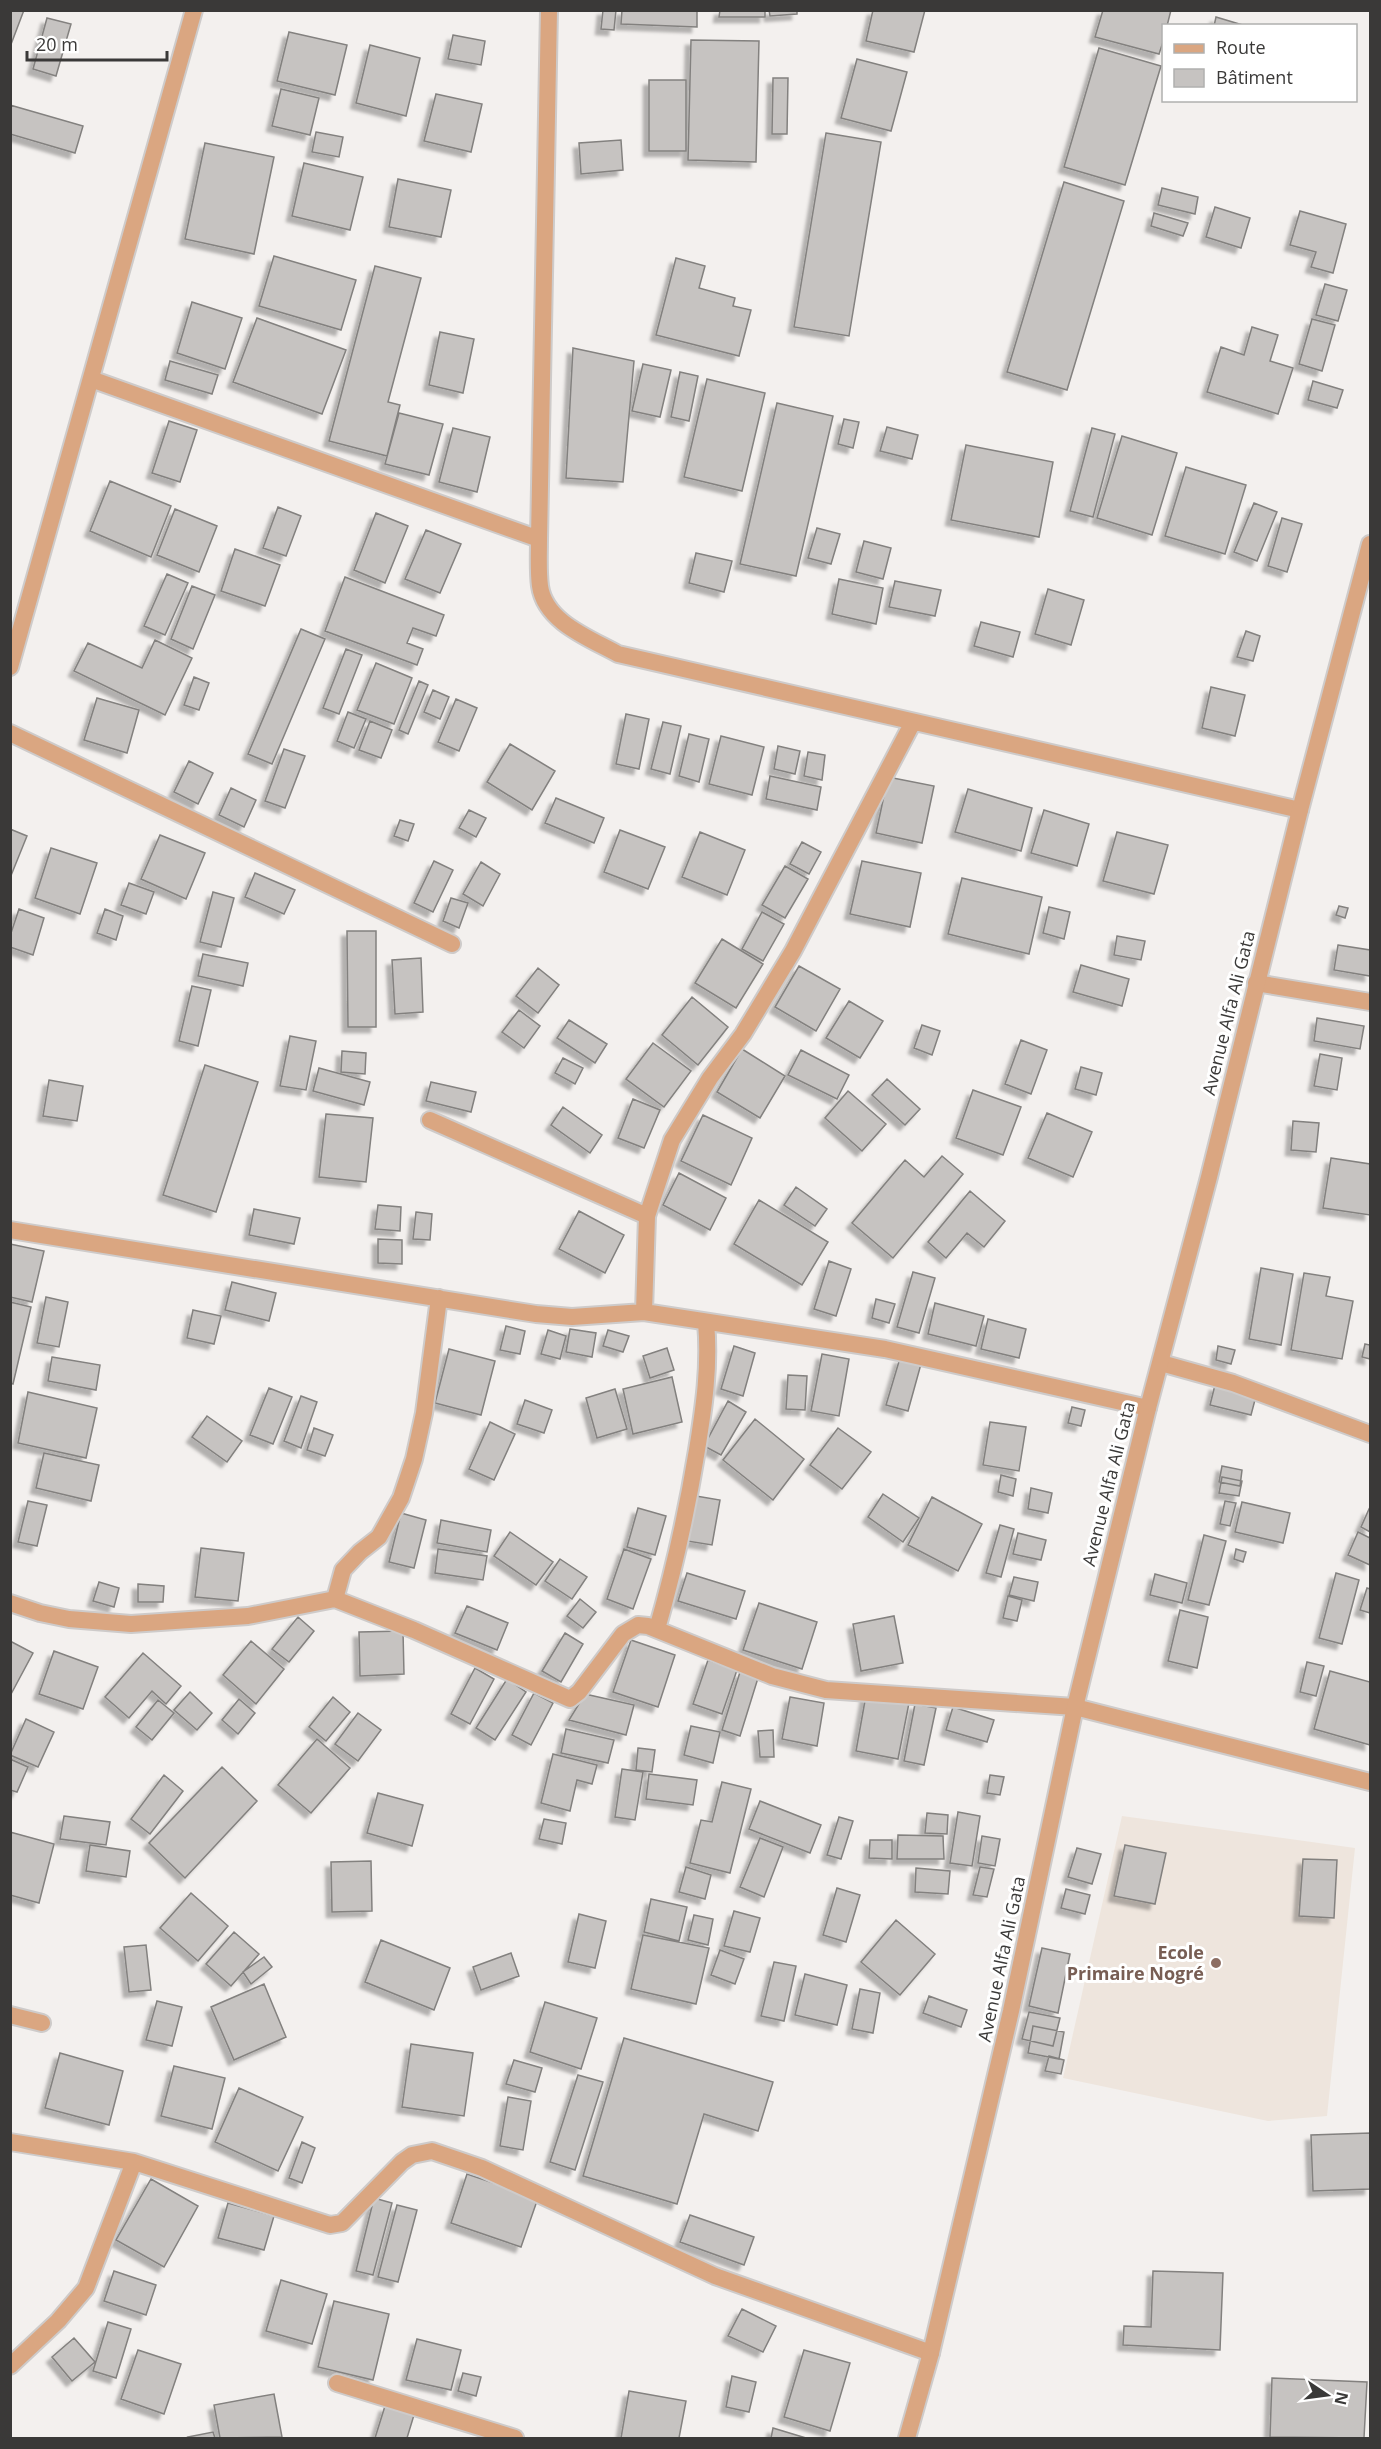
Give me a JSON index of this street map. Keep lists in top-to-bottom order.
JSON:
{
  "streets": {
    "street": ["Avenue Alfa Ali Gata"]
  },
  "places": ["Ecole Primaire Nogré"],
  "legend": ["Route", "Bâtiment"],
  "scale_bar": "20 m",
  "north": "right"
}
